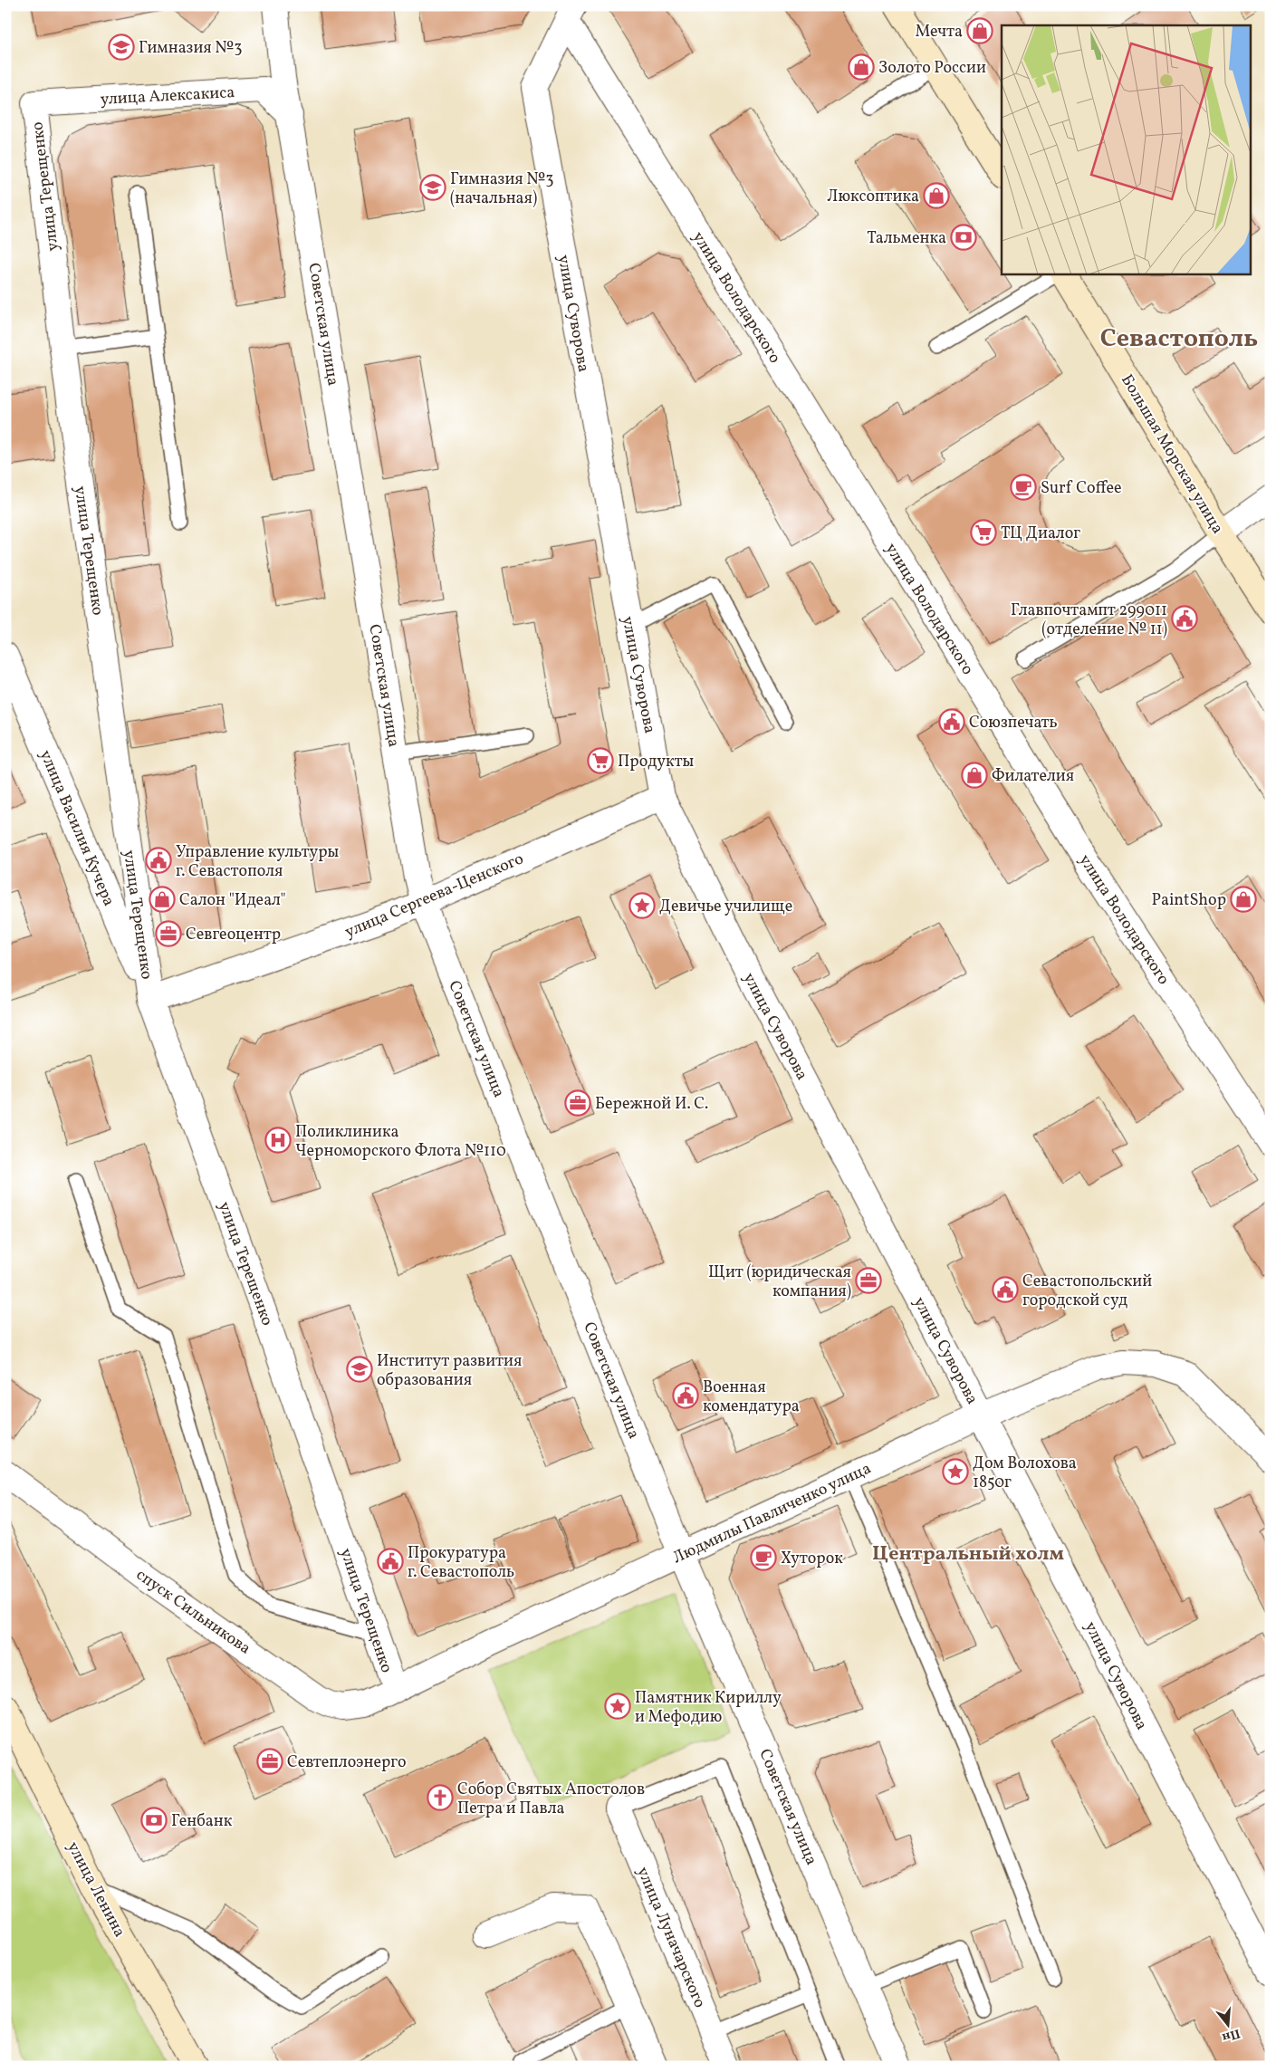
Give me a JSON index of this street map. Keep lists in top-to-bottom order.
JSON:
{
  "streets": {
    "main road": ["Большая Морская улица", "улица Ленина"],
    "street": [
      "улица Алексакиса",
      "улица Терещенко",
      "улица Володарского",
      "улица Суворова",
      "Советская улица",
      "улица Василия Кучера",
      "улица Сергеева-Ценского",
      "Людмилы Павличенко улица",
      "спуск Сильникова",
      "улица Луначарского"
    ]
  },
  "crossings": [
    ["улица Алексакиса", "улица Терещенко"],
    ["улица Алексакиса", "Советская улица"],
    ["улица Терещенко", "улица Василия Кучера"],
    ["улица Терещенко", "улица Сергеева-Ценского"],
    ["улица Терещенко", "Людмилы Павличенко улица"],
    ["улица Терещенко", "спуск Сильникова"],
    ["улица Володарского", "улица Суворова"],
    ["улица Суворова", "улица Сергеева-Ценского"],
    ["улица Суворова", "Людмилы Павличенко улица"],
    ["Советская улица", "улица Сергеева-Ценского"],
    ["Советская улица", "Людмилы Павличенко улица"],
    ["улица Василия Кучера", "улица Сергеева-Ценского"],
    ["Людмилы Павличенко улица", "спуск Сильникова"]
  ],
  "districts": ["Севастополь", "Центральный холм"],
  "places": {
    "shop": [
      "Мечта",
      "Золото России",
      "Люксоптика",
      "Филателия",
      "Салон \"Идеал\"",
      "PaintShop"
    ],
    "school or university": ["Гимназия №3", "Гимназия №3 (начальная)", "Институт развития образования"],
    "bank": ["Тальменка", "Генбанк"],
    "cafe": ["Surf Coffee", "Хуторок"],
    "supermarket": ["ТЦ Диалог", "Продукты"],
    "public building": [
      "Главпочтампт 299011 (отделение № 11)",
      "Союзпечать",
      "Управление культуры г. Севастополя",
      "Севастопольский городской суд",
      "Военная комендатура",
      "Прокуратура г. Севастополь"
    ],
    "place": ["Девичье училище", "Дом Волохова 1850г", "Памятник Кириллу и Мефодию"],
    "office": [
      "Севгеоцентр",
      "Бережной И. С.",
      "Щит (юридическая компания)",
      "Севтеплоэнерго"
    ],
    "hospital": ["Поликлиника Черноморского Флота №110"],
    "church": ["Собор Святых Апостолов Петра и Павла"]
  },
  "north": "bottom"
}
